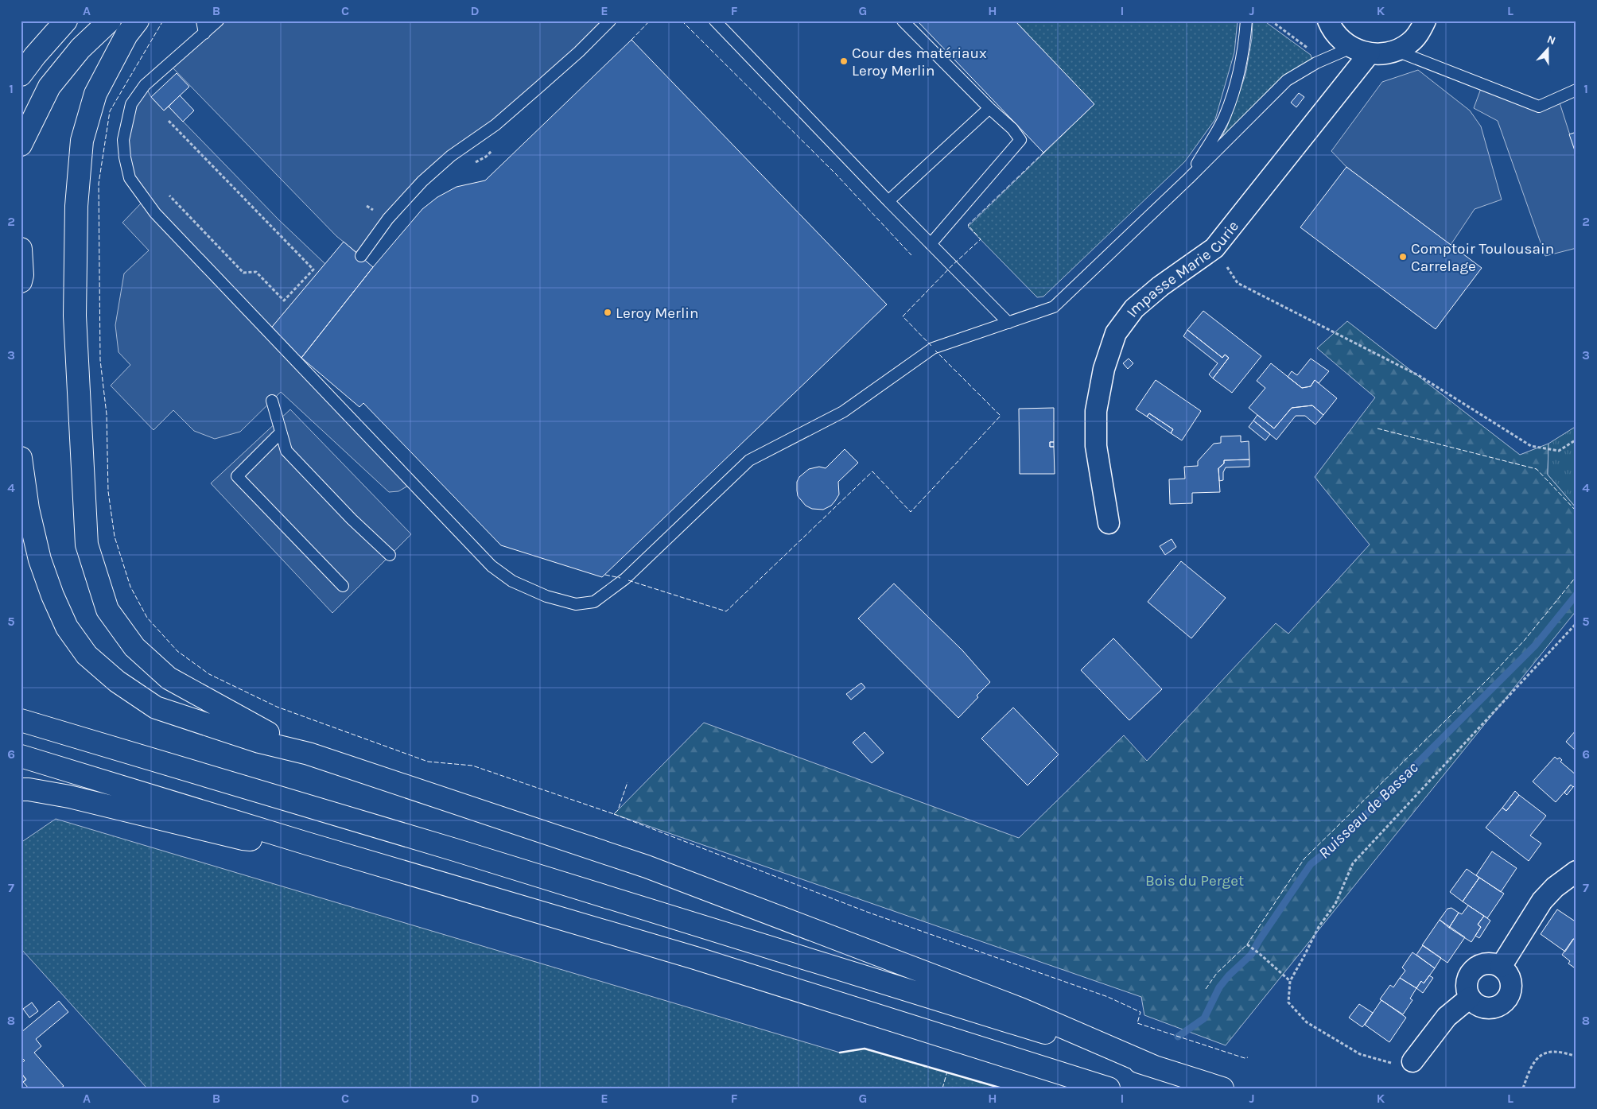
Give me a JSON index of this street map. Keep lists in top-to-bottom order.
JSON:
{
  "streets": {
    "street": ["Impasse Marie Curie"]
  },
  "water": ["Ruisseau de Bassac"],
  "parks": ["Bois du Perget"],
  "places": ["Cour des matériaux Leroy Merlin", "Comptoir Toulousain Carrelage", "Leroy Merlin"],
  "north": "top",
  "grid": {
    "columns": [
      "A",
      "B",
      "C",
      "D",
      "E",
      "F",
      "G",
      "H",
      "I",
      "J",
      "K",
      "L"
    ],
    "rows": [
      "1",
      "2",
      "3",
      "4",
      "5",
      "6",
      "7",
      "8"
    ]
  }
}
